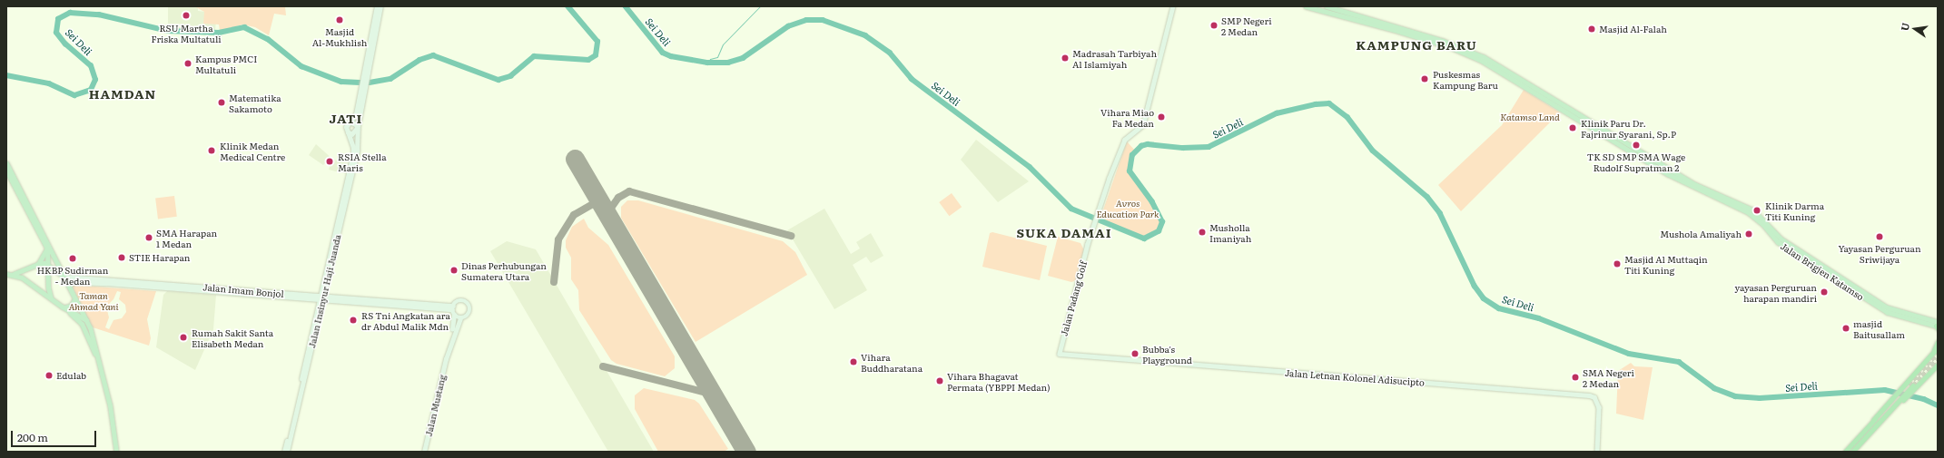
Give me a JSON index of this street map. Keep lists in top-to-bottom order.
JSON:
{
  "streets": {
    "main road": [
      "Jalan Brigjen Katamso",
      "Jalan Imam Bonjol",
      "Jalan Insinyur Haji Juanda",
      "Jalan Padang Golf",
      "Jalan Letnan Kolonel Adisucipto",
      "Jalan Mustang"
    ]
  },
  "crossings": [
    ["Jalan Imam Bonjol", "Jalan Insinyur Haji Juanda"],
    ["Jalan Imam Bonjol", "Jalan Mustang"],
    ["Jalan Padang Golf", "Jalan Letnan Kolonel Adisucipto"]
  ],
  "districts": [
    "KAMPUNG BARU",
    "HAMDAN",
    "JATI",
    "SUKA DAMAI"
  ],
  "water": ["Sei Deli"],
  "parks": ["Katamso Land", "Avros Education Park", "Taman Ahmad Yani"],
  "places": [
    "RSU Martha Friska Multatuli",
    "Masjid Al-Mukhlish",
    "SMP Negeri 2 Medan",
    "Masjid Al-Falah",
    "Madrasah Tarbiyah Al Islamiyah",
    "Kampus PMCI Multatuli",
    "Puskesmas Kampung Baru",
    "Matematika Sakamoto",
    "Vihara Miao Fa Medan",
    "Klinik Paru Dr. Fajrinur Syarani, Sp.P",
    "TK SD SMP SMA Wage Rudolf Supratman 2",
    "Klinik Medan Medical Centre",
    "RSIA Stella Maris",
    "Klinik Darma Titi Kuning",
    "Musholla Imaniyah",
    "Mushola Amaliyah",
    "Yayasan Perguruan Sriwijaya",
    "SMA Harapan 1 Medan",
    "STIE Harapan",
    "HKBP Sudirman - Medan",
    "Masjid Al Muttaqin Titi Kuning",
    "Dinas Perhubungan Sumatera Utara",
    "yayasan Perguruan harapan mandiri",
    "RS Tni Angkatan ara dr Abdul Malik Mdn",
    "masjid Baitusallam",
    "Rumah Sakit Santa Elisabeth Medan",
    "Bubba's Playground",
    "Vihara Buddharatana",
    "Edulab",
    "SMA Negeri 2 Medan",
    "Vihara Bhagavat Permata (YBPPI Medan)"
  ],
  "scale_bar": "200 m",
  "north": "left"
}
